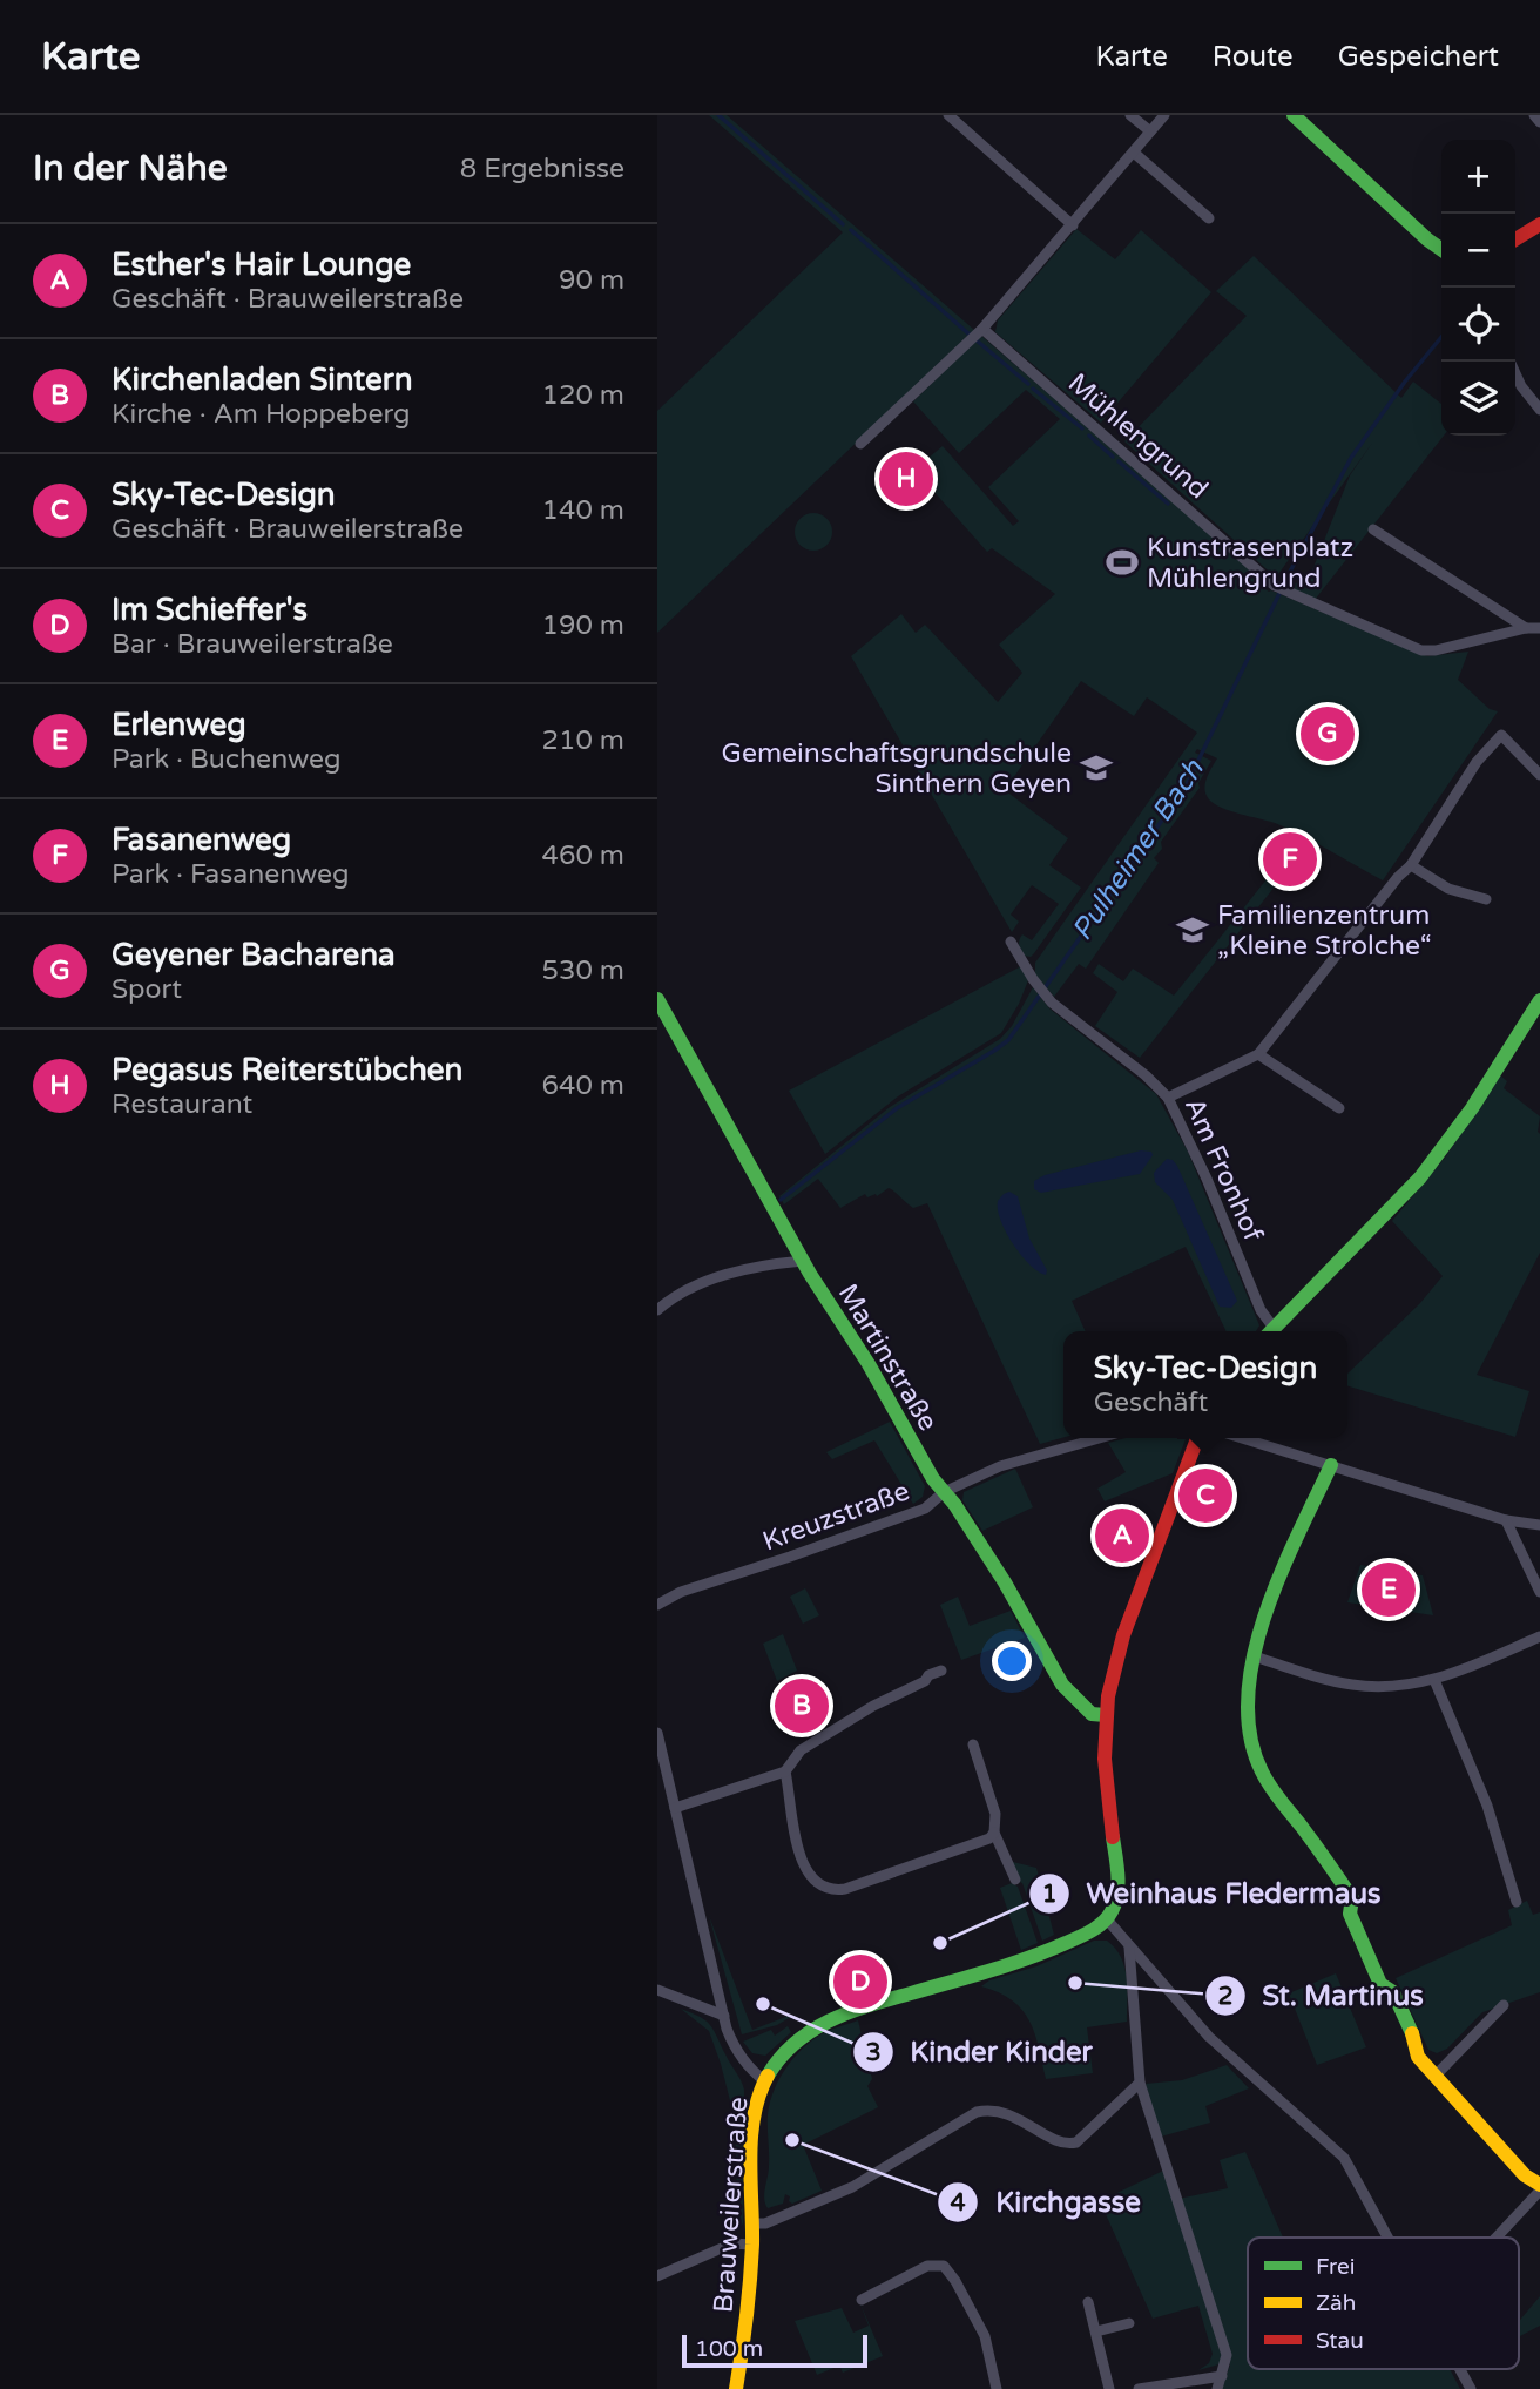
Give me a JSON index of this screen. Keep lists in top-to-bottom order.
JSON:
{
  "streets": {
    "street": [
      "Mühlengrund",
      "Am Fronhof",
      "Martinstraße",
      "Kreuzstraße",
      "Brauweilerstraße"
    ]
  },
  "crossings": [
    ["Martinstraße", "Kreuzstraße"]
  ],
  "water": ["Pulheimer Bach"],
  "places": {
    "sports": ["Kunstrasenplatz Mühlengrund"],
    "school or university": ["Gemeinschaftsgrundschule Sinthern Geyen", "Familienzentrum „Kleine Strolche“"],
    "other": [
      "Weinhaus Fledermaus",
      "St. Martinus",
      "Kinder Kinder",
      "Kirchgasse"
    ]
  },
  "legend": ["Frei", "Zäh", "Stau"],
  "scale_bar": "100 m",
  "page": {
    "header": "Karte",
    "nav": ["Karte", "Route", "Gespeichert"],
    "heading": ["In der Nähe", "8 Ergebnisse"],
    "map_buttons": ["+", "−"],
    "list": [
      {
        "mark": "A",
        "name": "Esther's Hair Lounge",
        "note": "Geschäft · Brauweilerstraße",
        "value": "90 m"
      },
      {
        "mark": "B",
        "name": "Kirchenladen Sintern",
        "note": "Kirche · Am Hoppeberg",
        "value": "120 m"
      },
      {
        "mark": "C",
        "name": "Sky-Tec-Design",
        "note": "Geschäft · Brauweilerstraße",
        "value": "140 m"
      },
      {
        "mark": "D",
        "name": "Im Schieffer's",
        "note": "Bar · Brauweilerstraße",
        "value": "190 m"
      },
      {
        "mark": "E",
        "name": "Erlenweg",
        "note": "Park · Buchenweg",
        "value": "210 m"
      },
      {
        "mark": "F",
        "name": "Fasanenweg",
        "note": "Park · Fasanenweg",
        "value": "460 m"
      },
      {
        "mark": "G",
        "name": "Geyener Bacharena",
        "note": "Sport",
        "value": "530 m"
      },
      {
        "mark": "H",
        "name": "Pegasus Reiterstübchen",
        "note": "Restaurant",
        "value": "640 m"
      }
    ],
    "pins": [
      "H",
      "G",
      "F",
      "C",
      "A",
      "E",
      "B",
      "D"
    ],
    "popup": ["Sky-Tec-Design", "Geschäft"],
    "scale": "100 m"
  }
}
